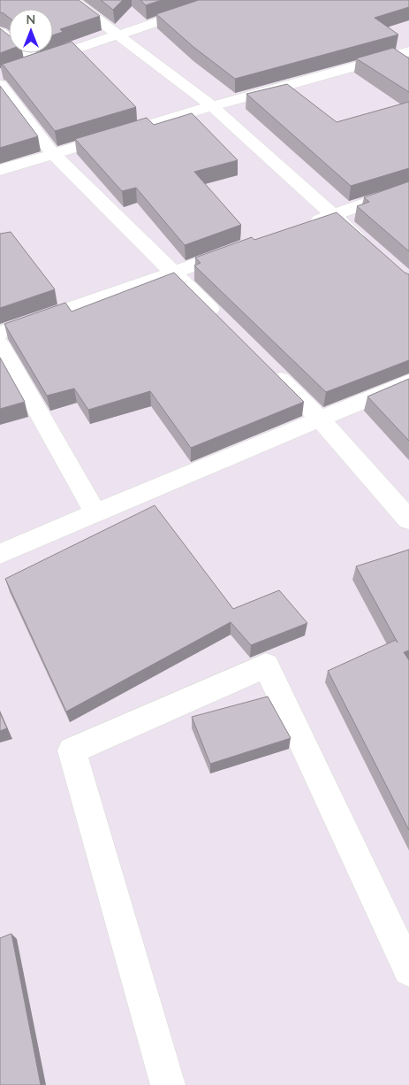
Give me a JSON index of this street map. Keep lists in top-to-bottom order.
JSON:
{
  "north": "top"
}
